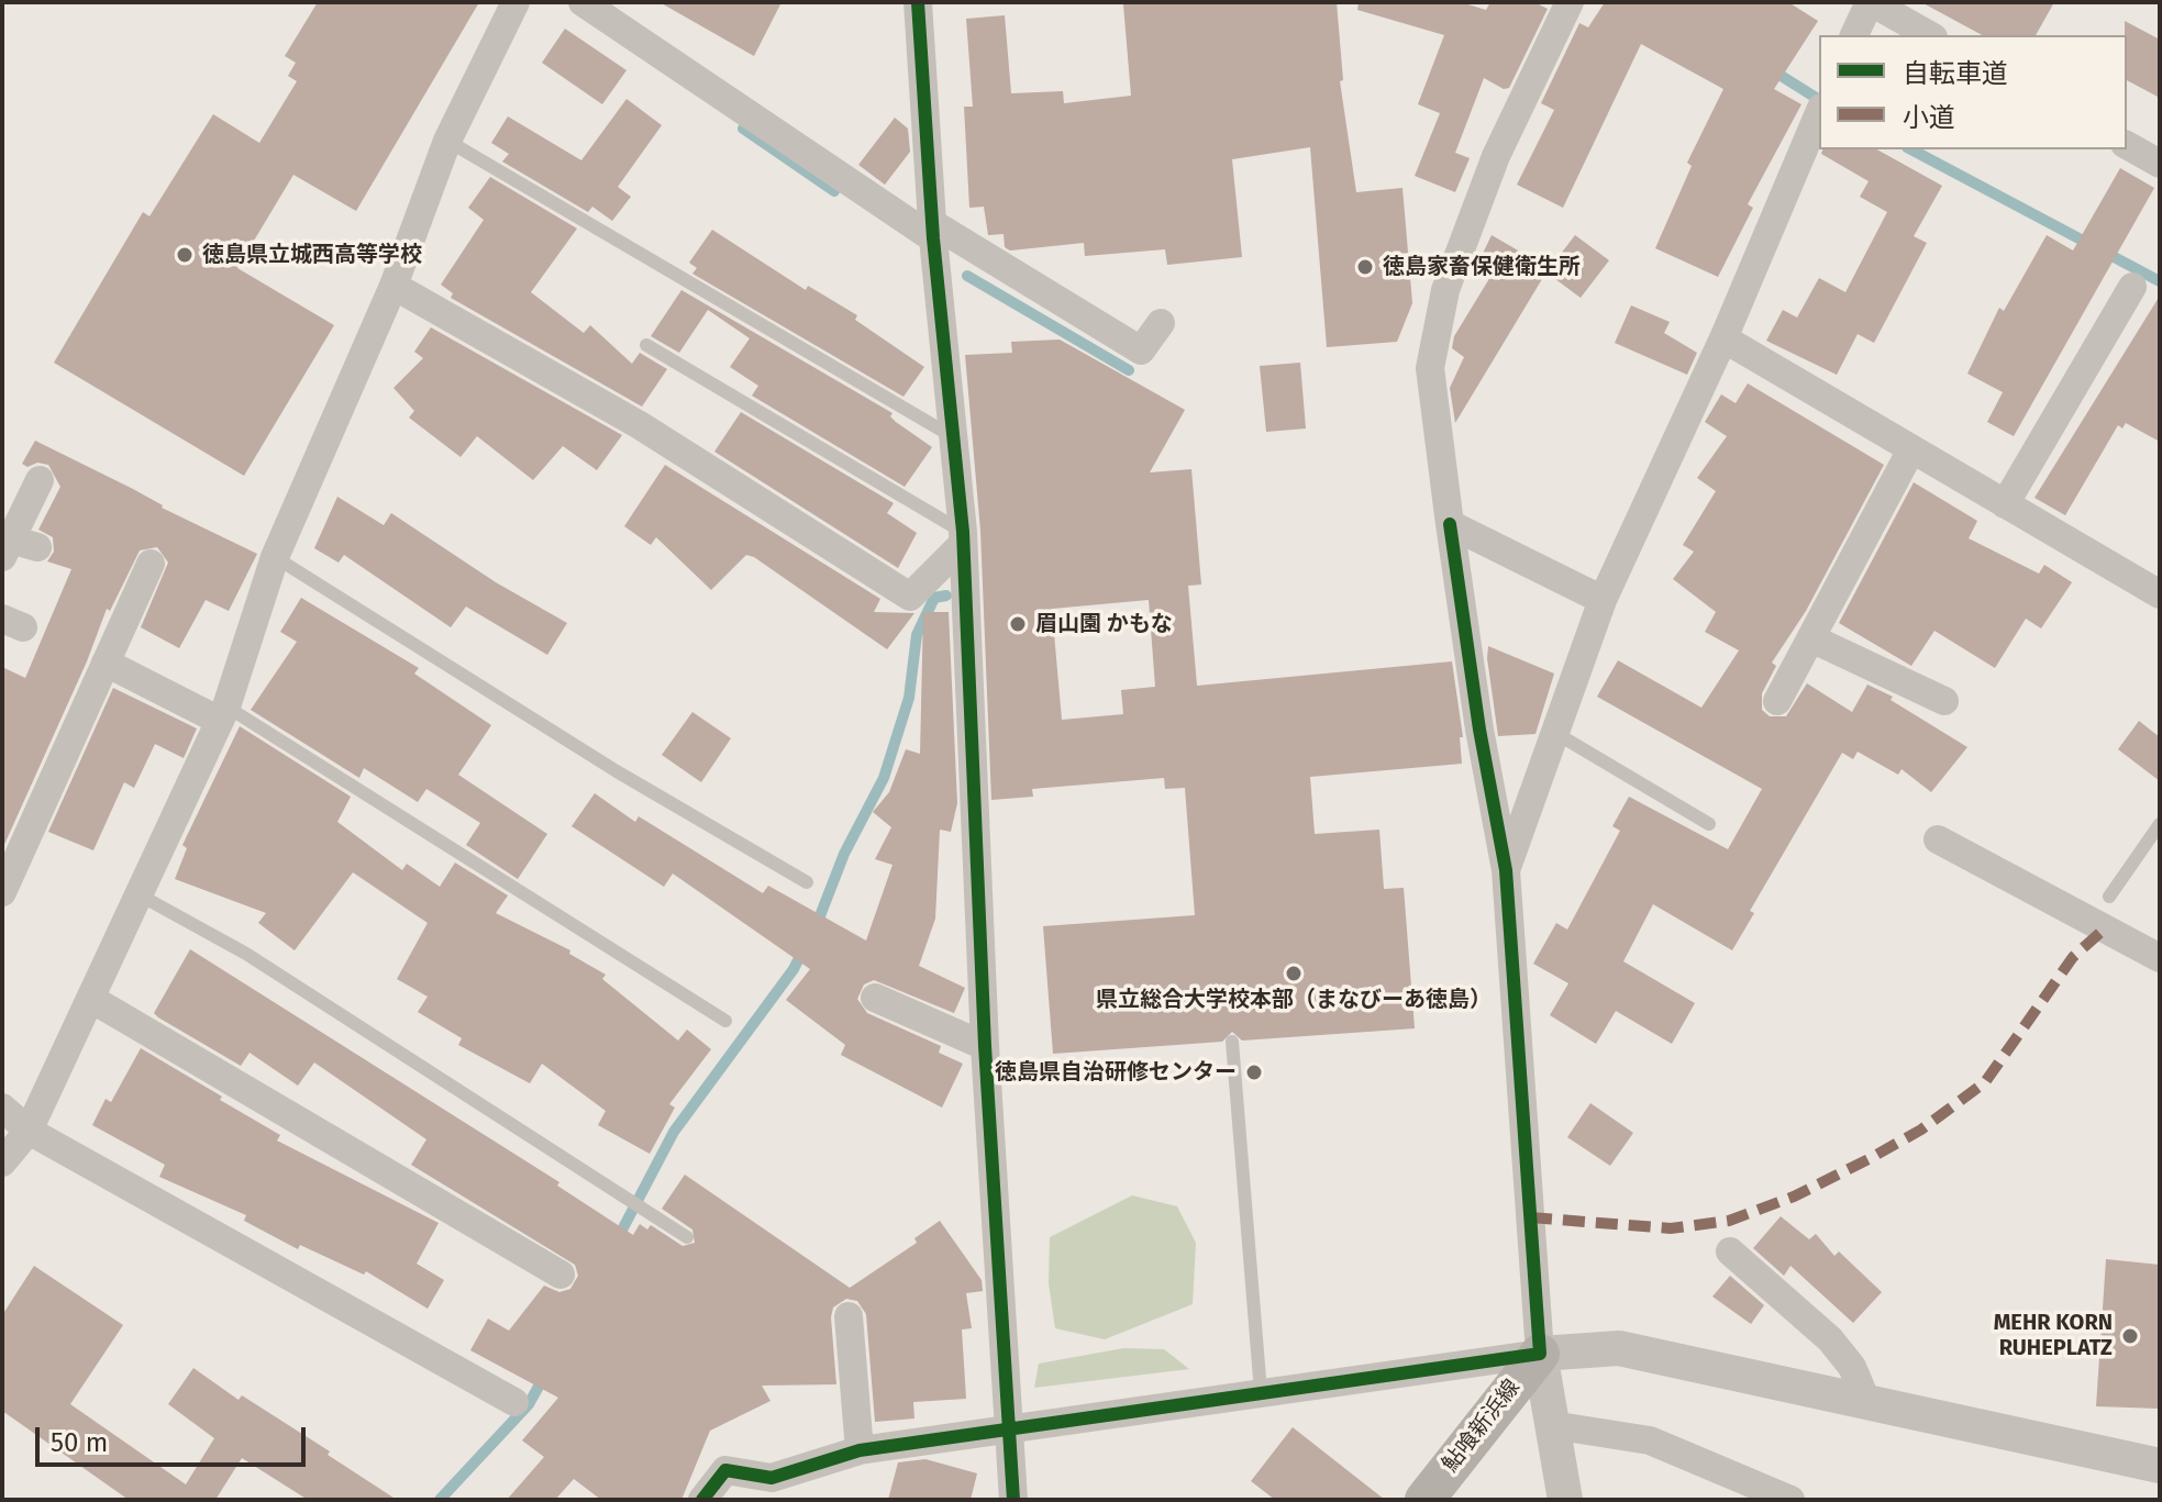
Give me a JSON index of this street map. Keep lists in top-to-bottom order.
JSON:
{
  "streets": {
    "main road": ["鮎喰新浜線"]
  },
  "places": [
    "徳島県立城西高等学校",
    "徳島家畜保健衛生所",
    "眉山園 かもな",
    "県立総合大学校本部（まなびーあ徳島）",
    "徳島県自治研修センター",
    "MEHR KORN RUHEPLATZ"
  ],
  "legend": ["自転車道", "小道"],
  "scale_bar": "50 m"
}
